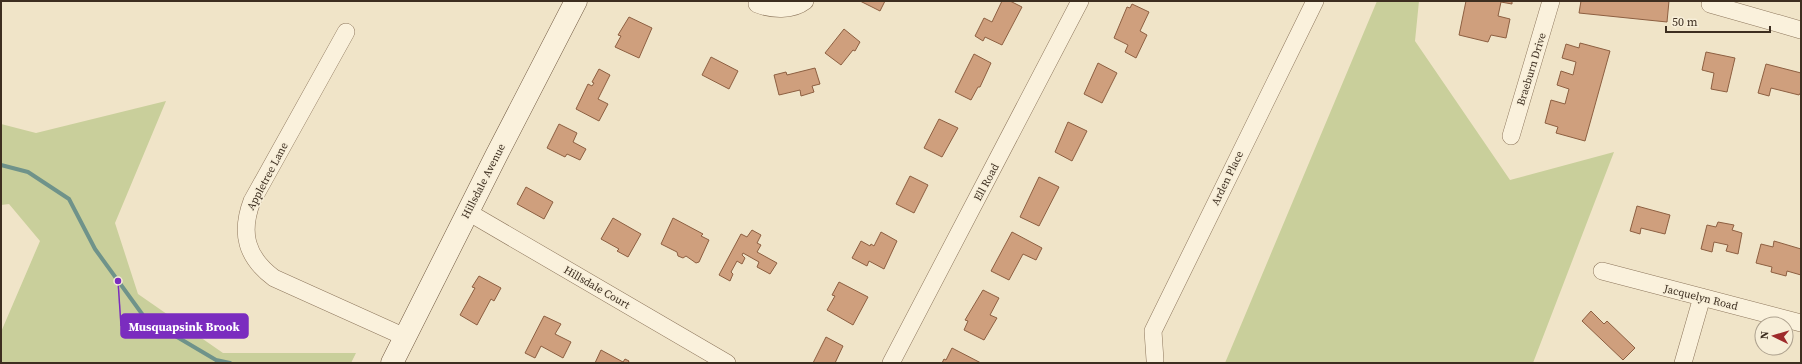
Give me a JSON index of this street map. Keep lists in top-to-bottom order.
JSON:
{
  "streets": {
    "street": [
      "Braeburn Drive",
      "Appletree Lane",
      "Arden Place",
      "Hillsdale Avenue",
      "Ell Road",
      "Hillsdale Court",
      "Jacquelyn Road"
    ]
  },
  "crossings": [
    ["Appletree Lane", "Hillsdale Avenue"],
    ["Hillsdale Avenue", "Hillsdale Court"]
  ],
  "places": ["Musquapsink Brook"],
  "scale_bar": "50 m",
  "north": "left"
}
